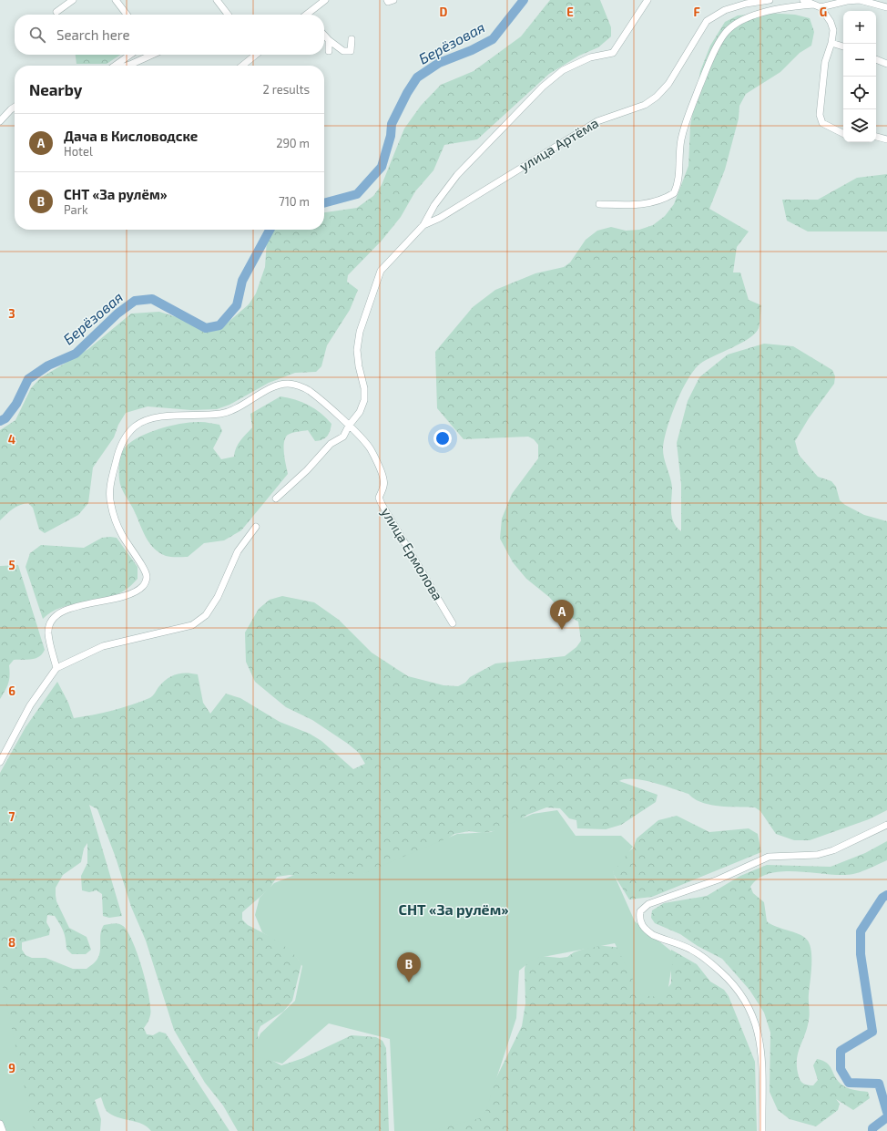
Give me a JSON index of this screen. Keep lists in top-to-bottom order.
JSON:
{
  "streets": {
    "street": ["улица Артёма", "улица Ермолова"]
  },
  "districts": ["СНТ «За рулём»"],
  "water": ["Берёзовая"],
  "page": {
    "map_buttons": ["+", "−"],
    "search": "Search here",
    "heading": ["Nearby", "2 results"],
    "list": [
      {
        "mark": "A",
        "name": "Дача в Кисловодске",
        "note": "Hotel",
        "value": "290 m"
      },
      {
        "mark": "B",
        "name": "СНТ «За рулём»",
        "note": "Park",
        "value": "710 m"
      }
    ],
    "pins": ["A", "B"]
  },
  "grid": {
    "columns": [
      "D",
      "E",
      "F",
      "G"
    ],
    "rows": [
      "3",
      "4",
      "5",
      "6",
      "7",
      "8",
      "9"
    ]
  }
}
